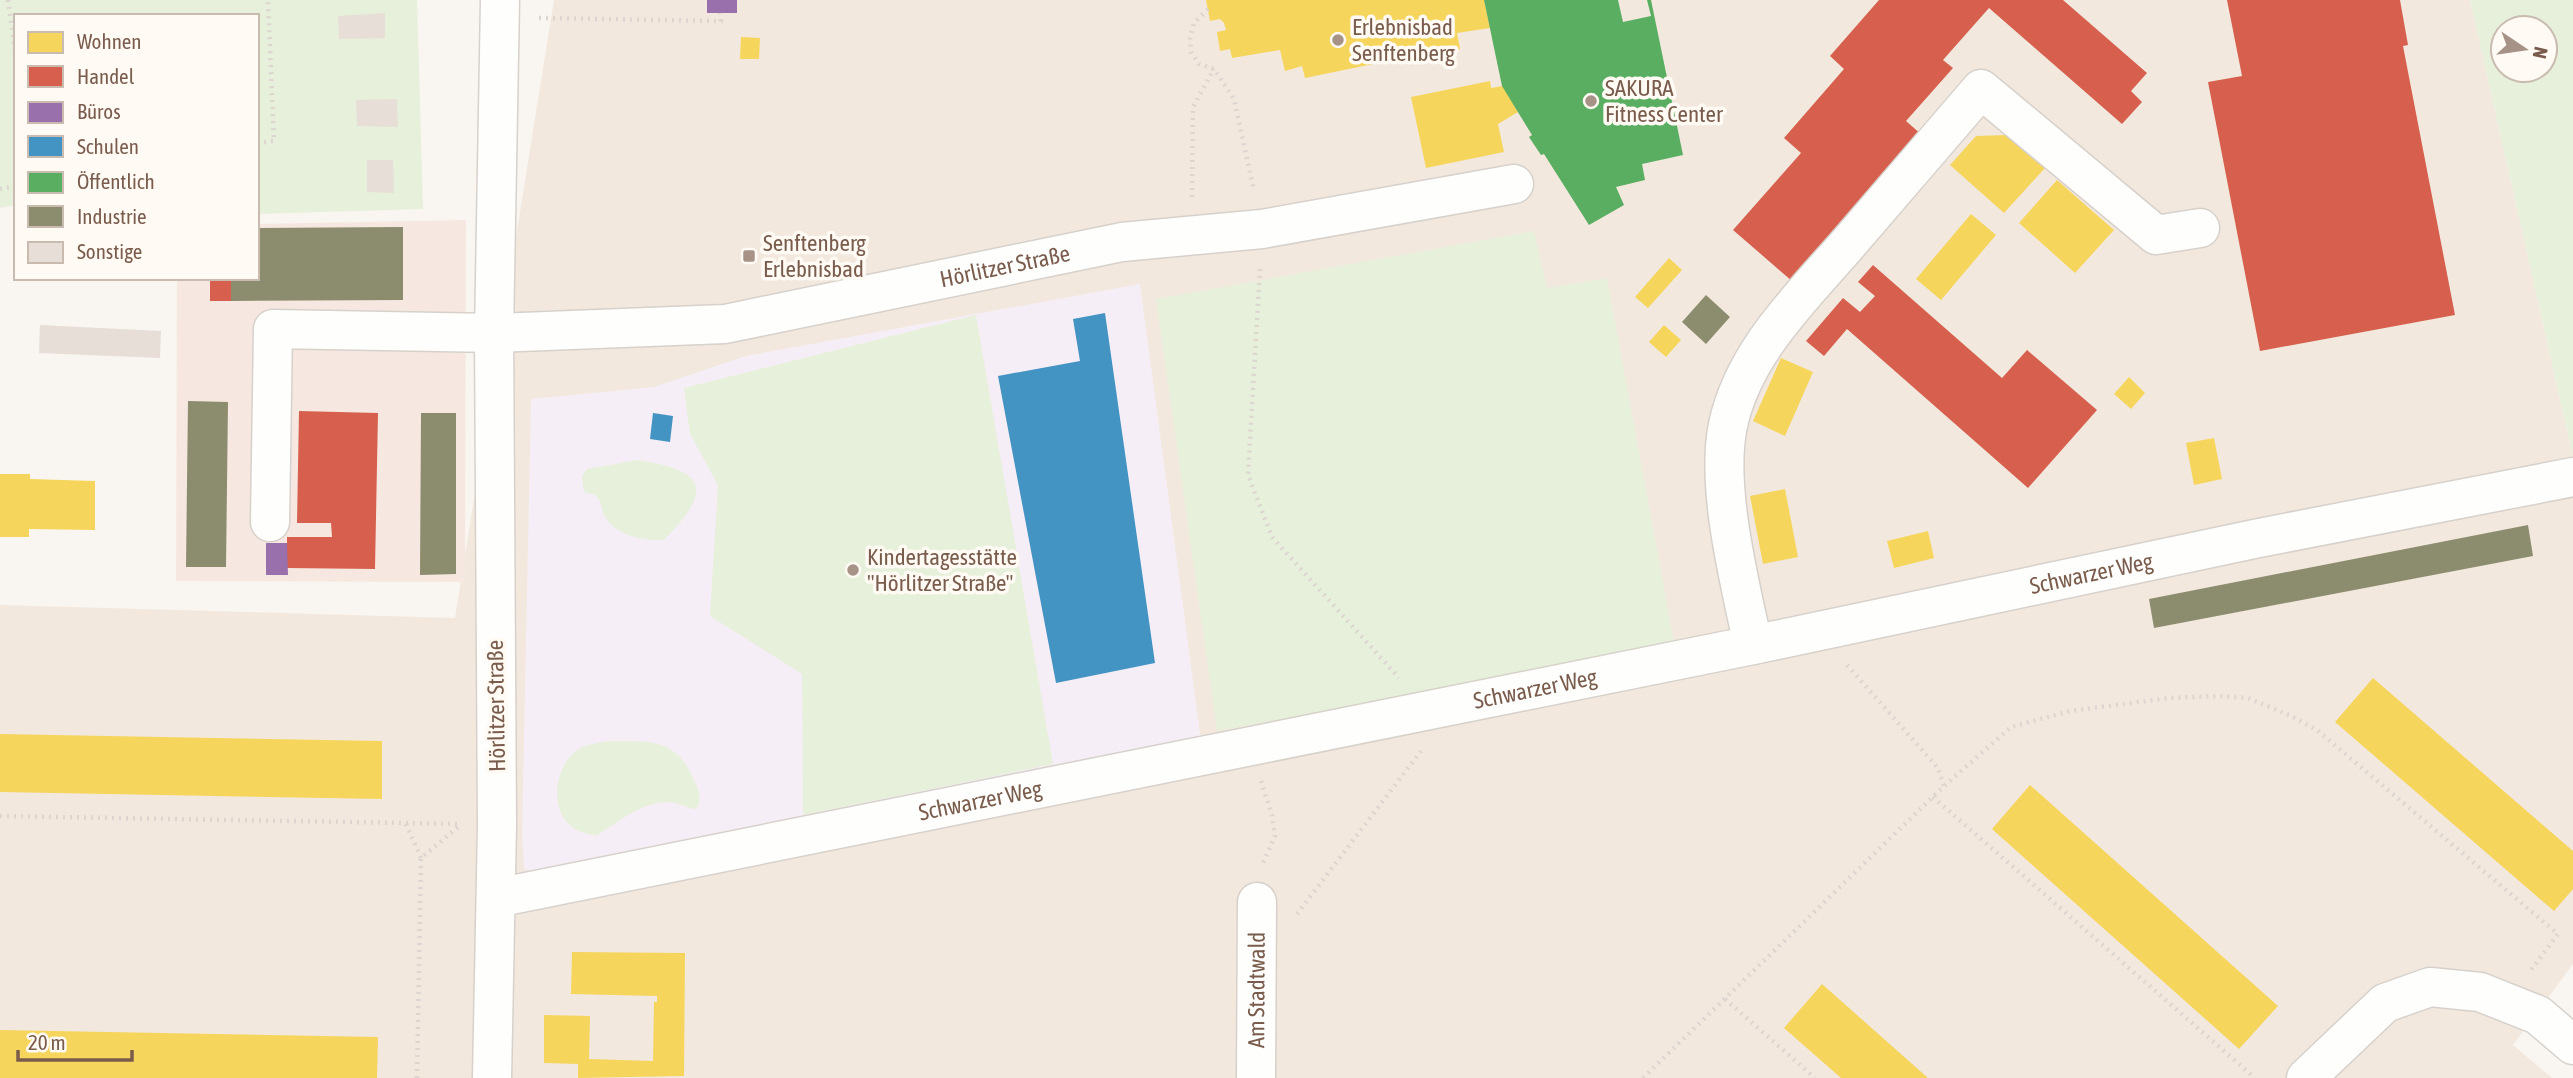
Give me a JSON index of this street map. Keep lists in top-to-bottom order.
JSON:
{
  "streets": {
    "street": ["Hörlitzer Straße", "Schwarzer Weg", "Am Stadtwald"]
  },
  "crossings": [
    ["Hörlitzer Straße", "Schwarzer Weg"]
  ],
  "places": {
    "other": ["Erlebnisbad Senftenberg", "SAKURA Fitness Center", "Kindertagesstätte \"Hörlitzer Straße\""],
    "transit": ["Senftenberg Erlebnisbad"]
  },
  "legend": [
    "Wohnen",
    "Handel",
    "Büros",
    "Schulen",
    "Öffentlich",
    "Industrie",
    "Sonstige"
  ],
  "scale_bar": "20 m",
  "north": "right"
}
